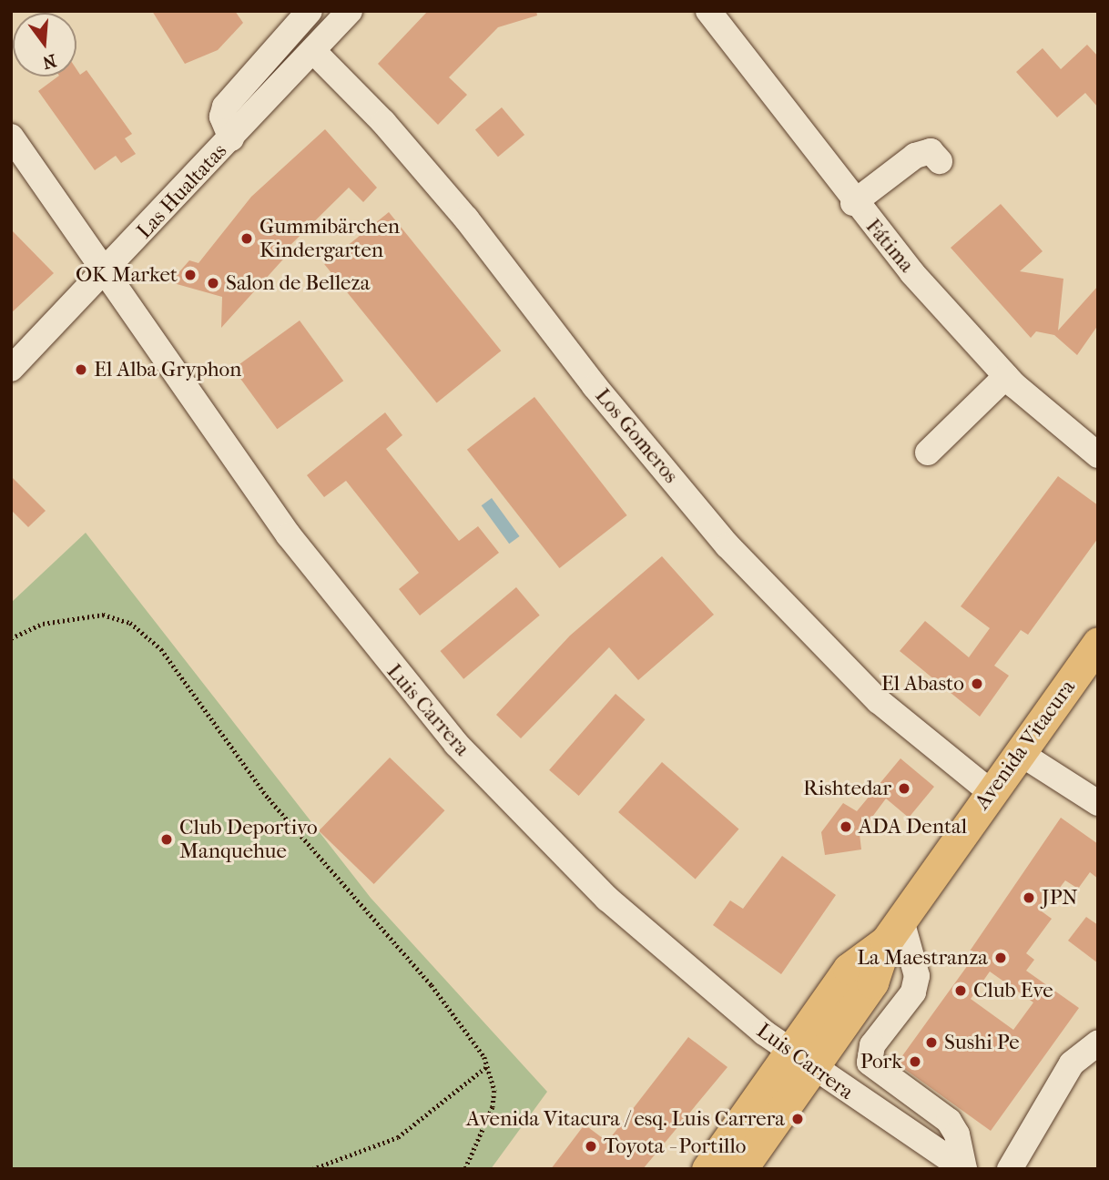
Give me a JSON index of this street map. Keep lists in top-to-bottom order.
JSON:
{
  "streets": {
    "main road": ["Avenida Vitacura"],
    "street": [
      "Las Hualtatas",
      "Fátima",
      "Los Gomeros",
      "Luis Carrera"
    ]
  },
  "crossings": [
    ["Las Hualtatas", "Los Gomeros"],
    ["Las Hualtatas", "Luis Carrera"],
    ["Los Gomeros", "Avenida Vitacura"],
    ["Luis Carrera", "Avenida Vitacura"]
  ],
  "places": [
    "Gummibärchen Kindergarten",
    "OK Market",
    "Salon de Belleza",
    "El Alba Gryphon",
    "El Abasto",
    "Rishtedar",
    "ADA Dental",
    "Club Deportivo Manquehue",
    "JPN",
    "La Maestranza",
    "Club Eve",
    "Sushi Pe",
    "Pork",
    "Avenida Vitacura / esq. Luis Carrera",
    "Toyota - Portillo"
  ],
  "north": "bottom"
}
